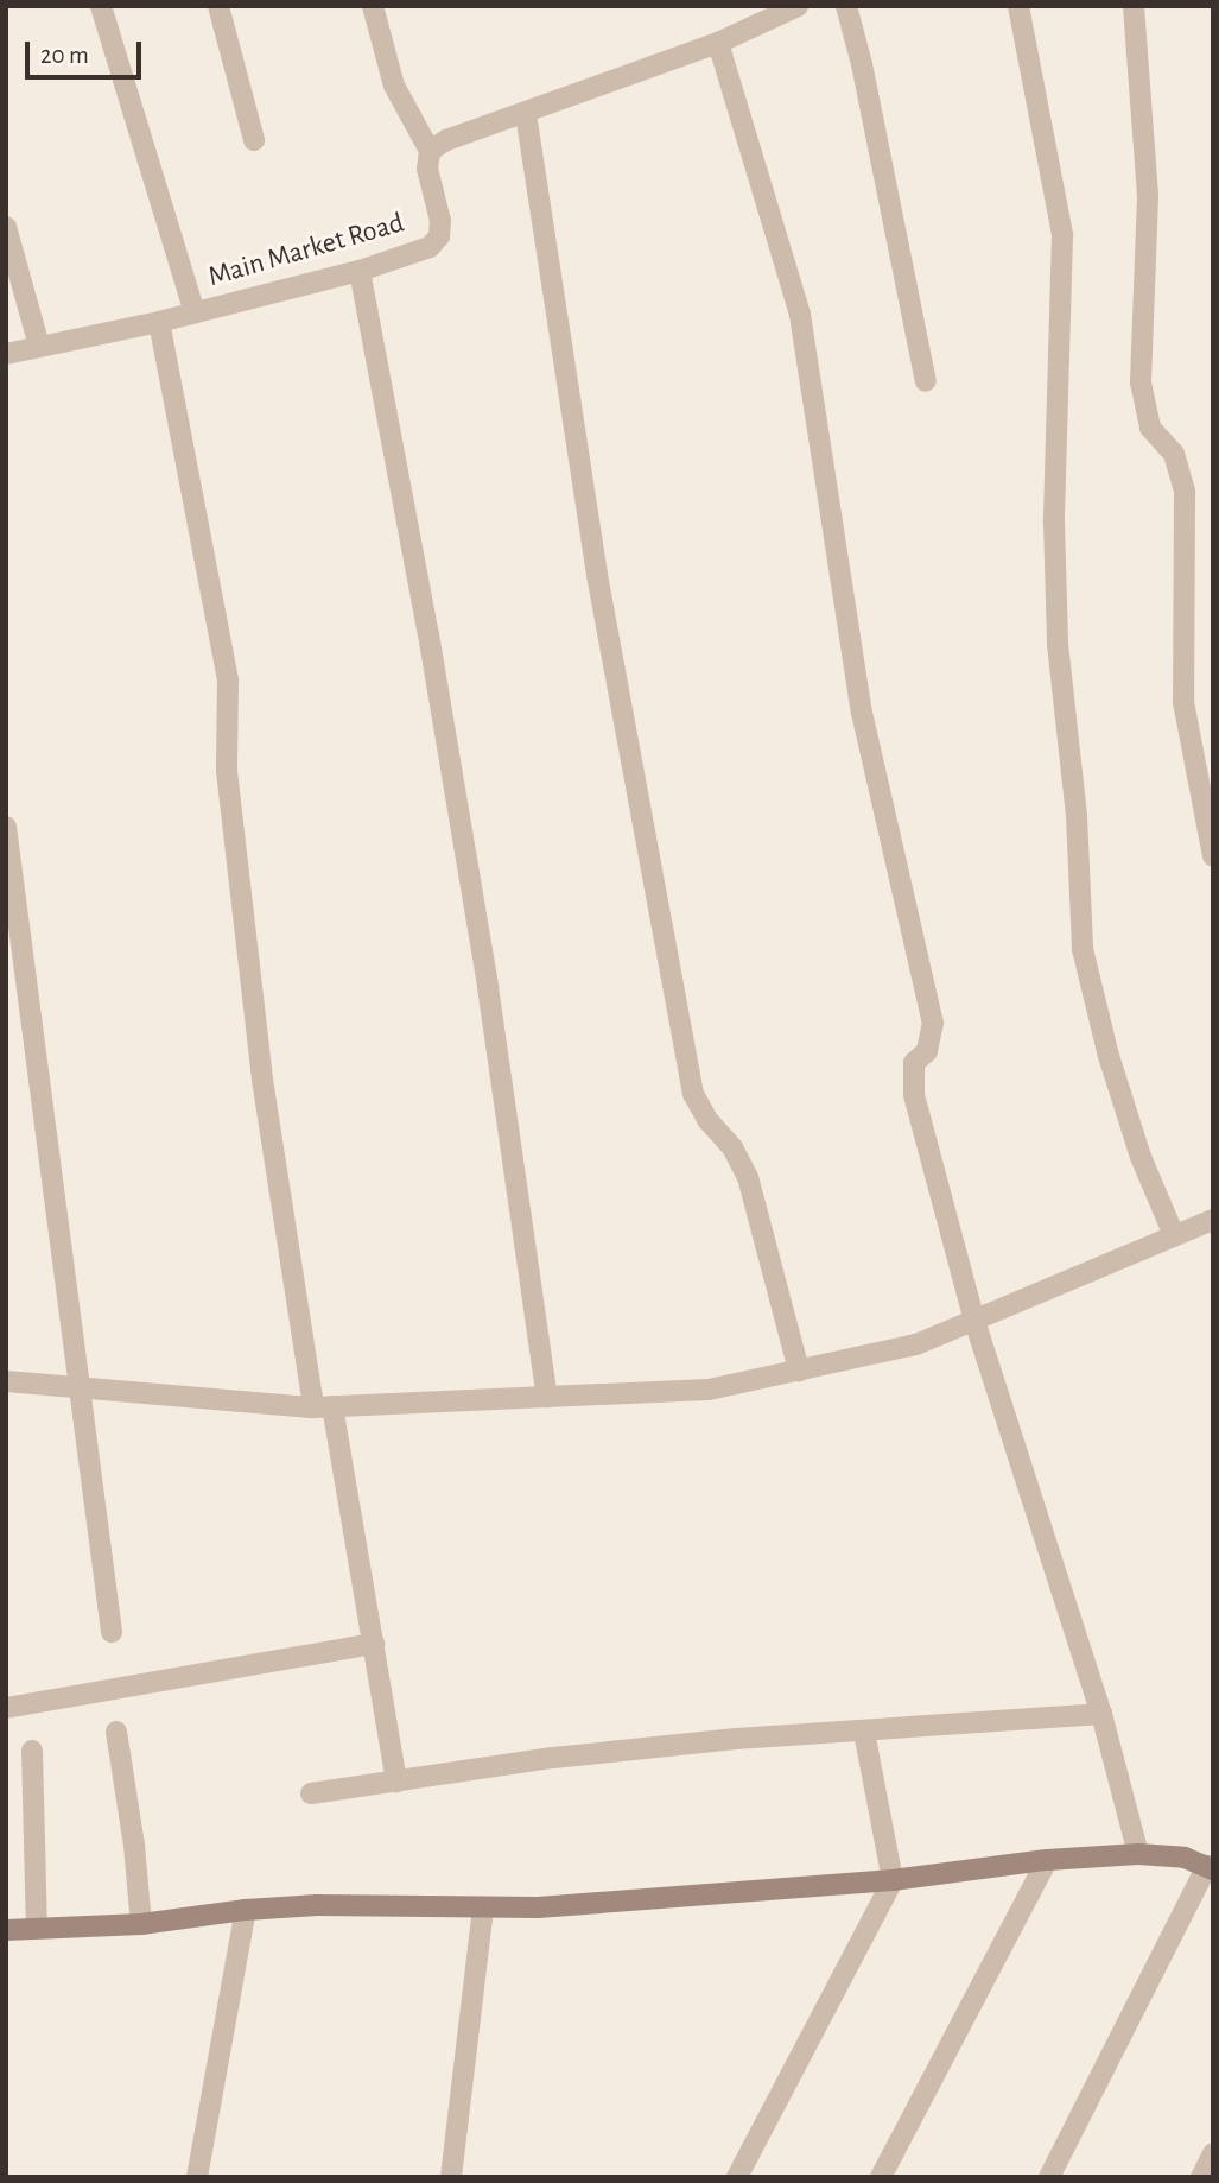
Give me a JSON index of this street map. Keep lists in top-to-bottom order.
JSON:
{
  "streets": {
    "street": ["Main Market Road"]
  },
  "scale_bar": "20 m"
}
